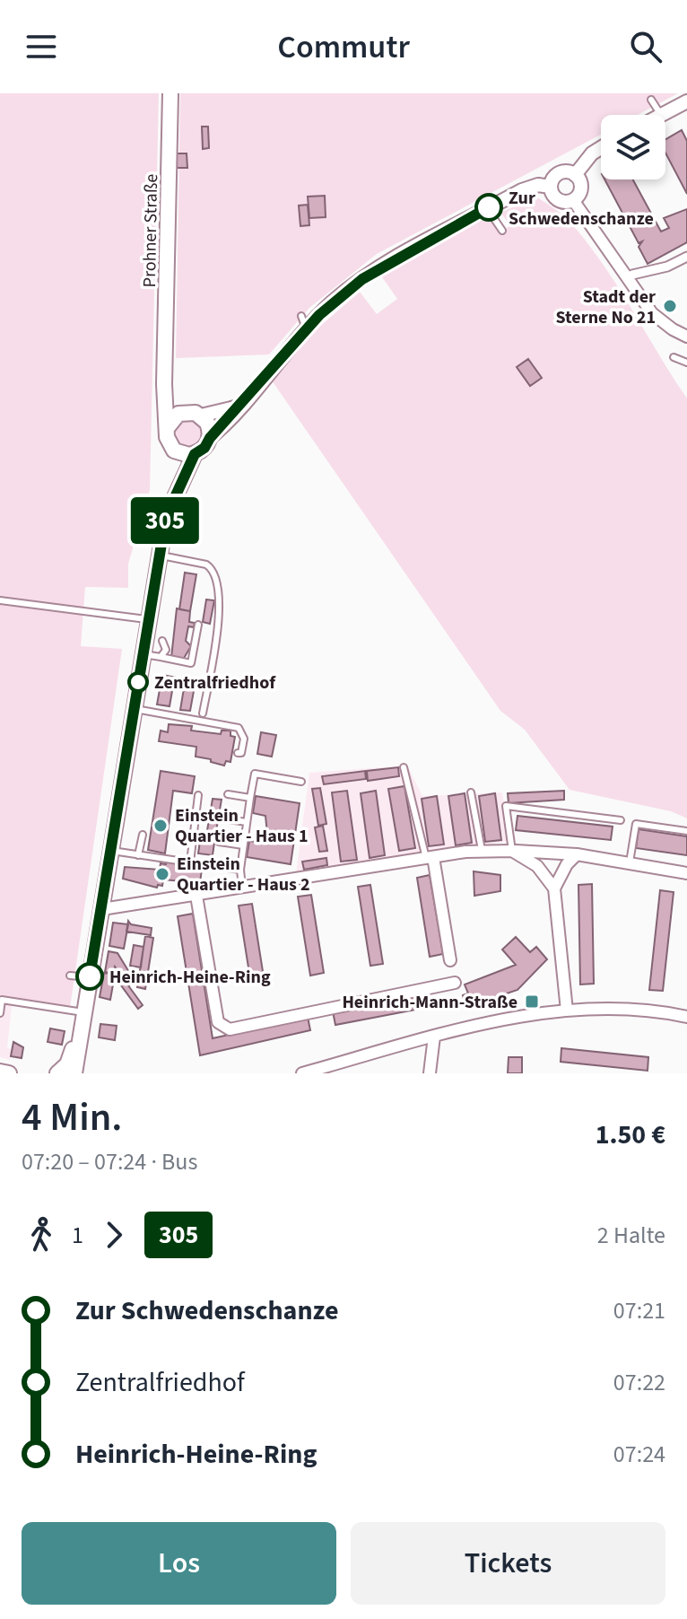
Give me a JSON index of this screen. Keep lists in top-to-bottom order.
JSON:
{
  "streets": {
    "main road": ["Prohner Straße"]
  },
  "places": {
    "other": [
      "Zur Schwedenschanze",
      "Stadt der Sterne No 21",
      "Zentralfriedhof",
      "Einstein Quartier - Haus 1",
      "Einstein Quartier - Haus 2",
      "Heinrich-Heine-Ring"
    ],
    "transit": ["Heinrich-Mann-Straße"]
  },
  "lines": ["bus line 305"],
  "page": {
    "header": "Commutr",
    "on_map": "305",
    "heading": ["4 Min.", "07:20 – 07:24 · Bus", "1.50 €"],
    "legs": ["1", "305", "2 Halte"],
    "list": [
      {
        "name": "Zur Schwedenschanze",
        "value": "07:21"
      },
      {
        "name": "Zentralfriedhof",
        "value": "07:22"
      },
      {
        "name": "Heinrich-Heine-Ring",
        "value": "07:24"
      }
    ],
    "buttons": ["Los", "Tickets"]
  }
}
